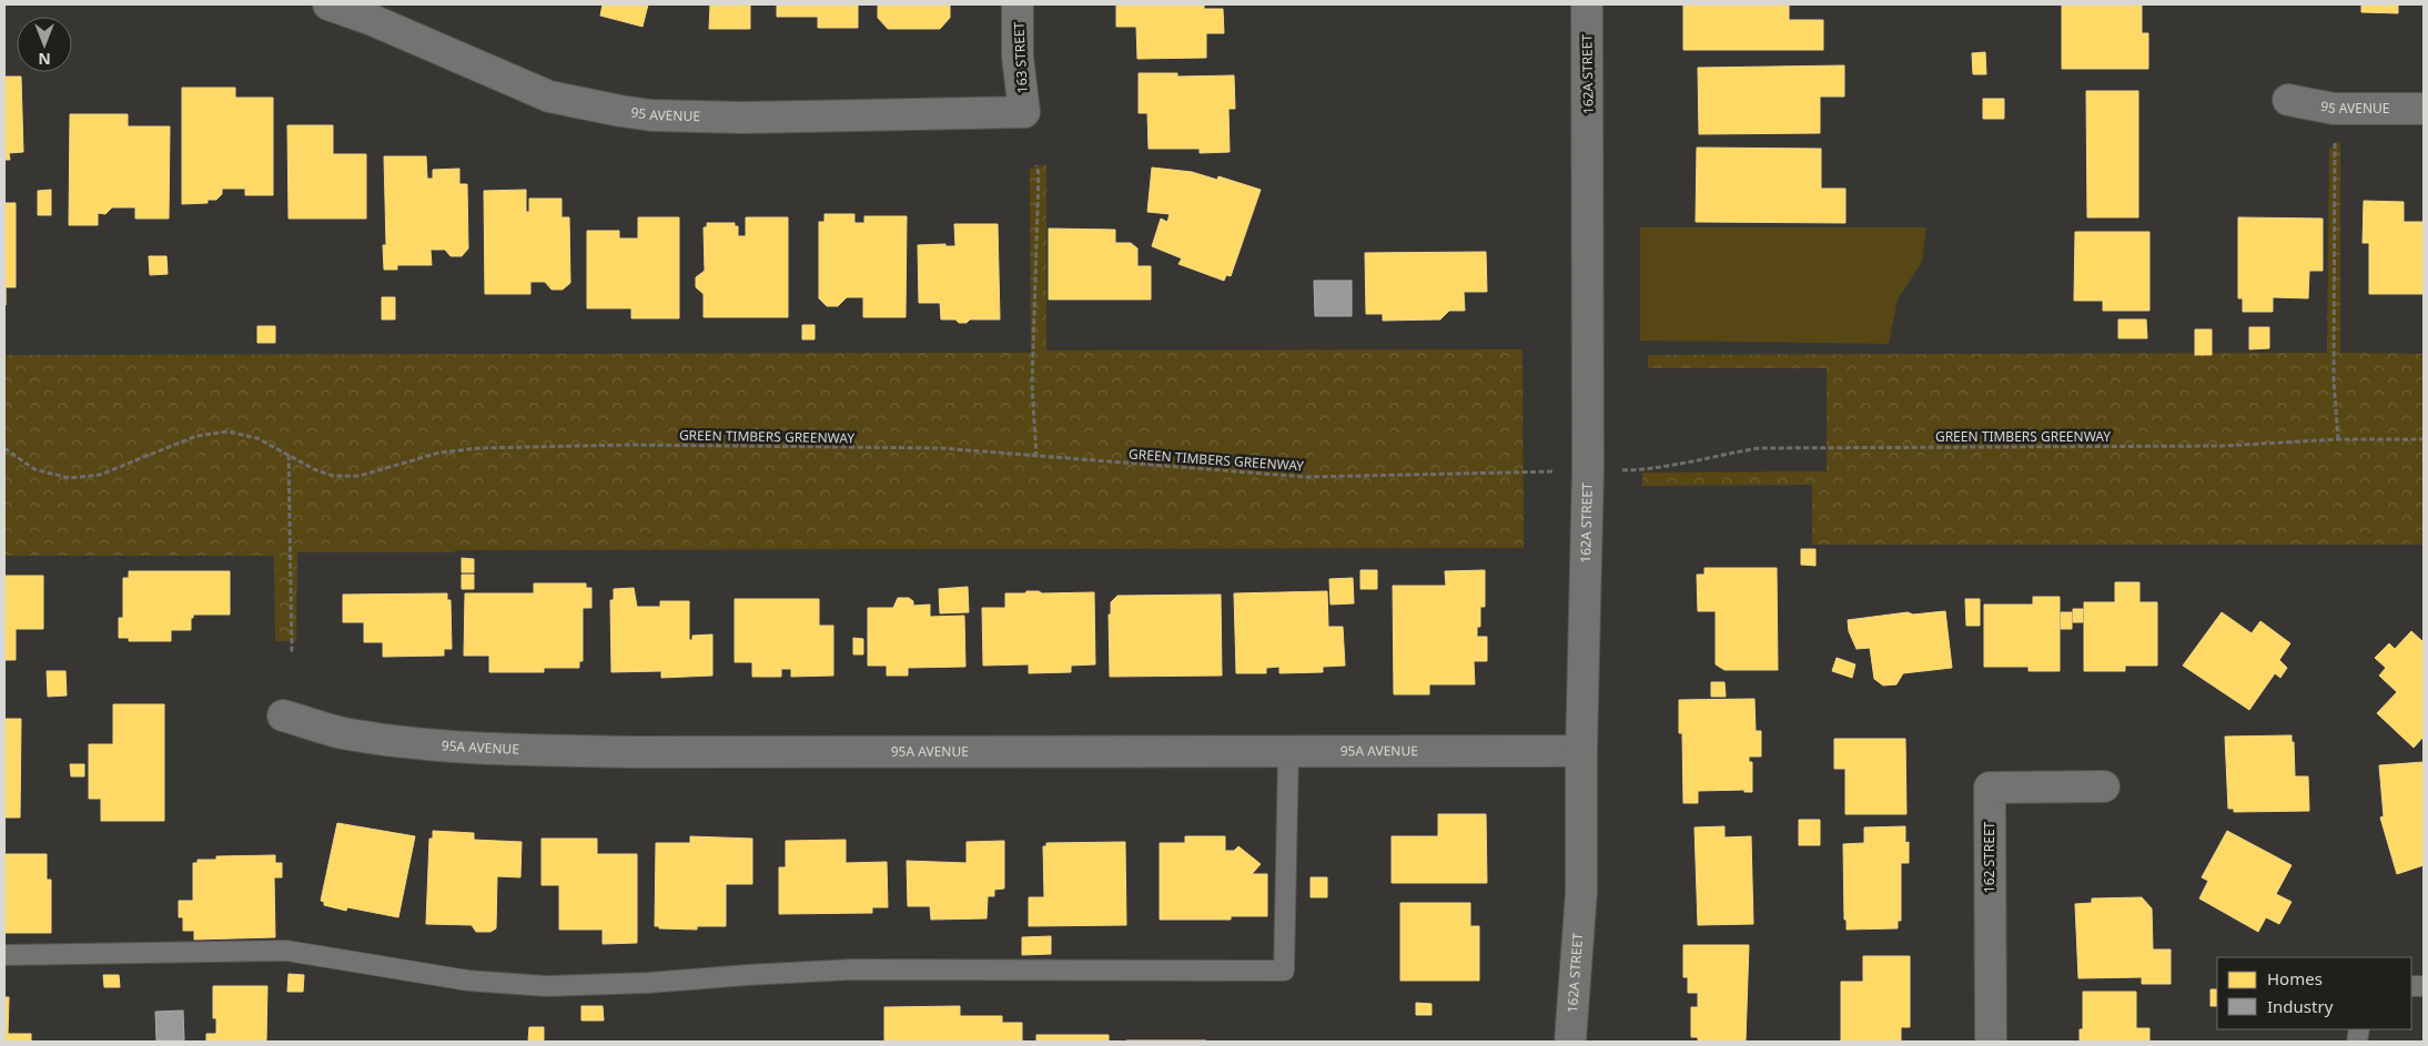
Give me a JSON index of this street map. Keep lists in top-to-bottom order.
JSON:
{
  "streets": {
    "street": [
      "163 STREET",
      "162A STREET",
      "95 AVENUE",
      "95A AVENUE",
      "162 STREET"
    ],
    "path": ["GREEN TIMBERS GREENWAY"]
  },
  "crossings": [
    ["163 STREET", "95 AVENUE"],
    ["162A STREET", "95A AVENUE"]
  ],
  "legend": ["Homes", "Industry"],
  "north": "bottom"
}
